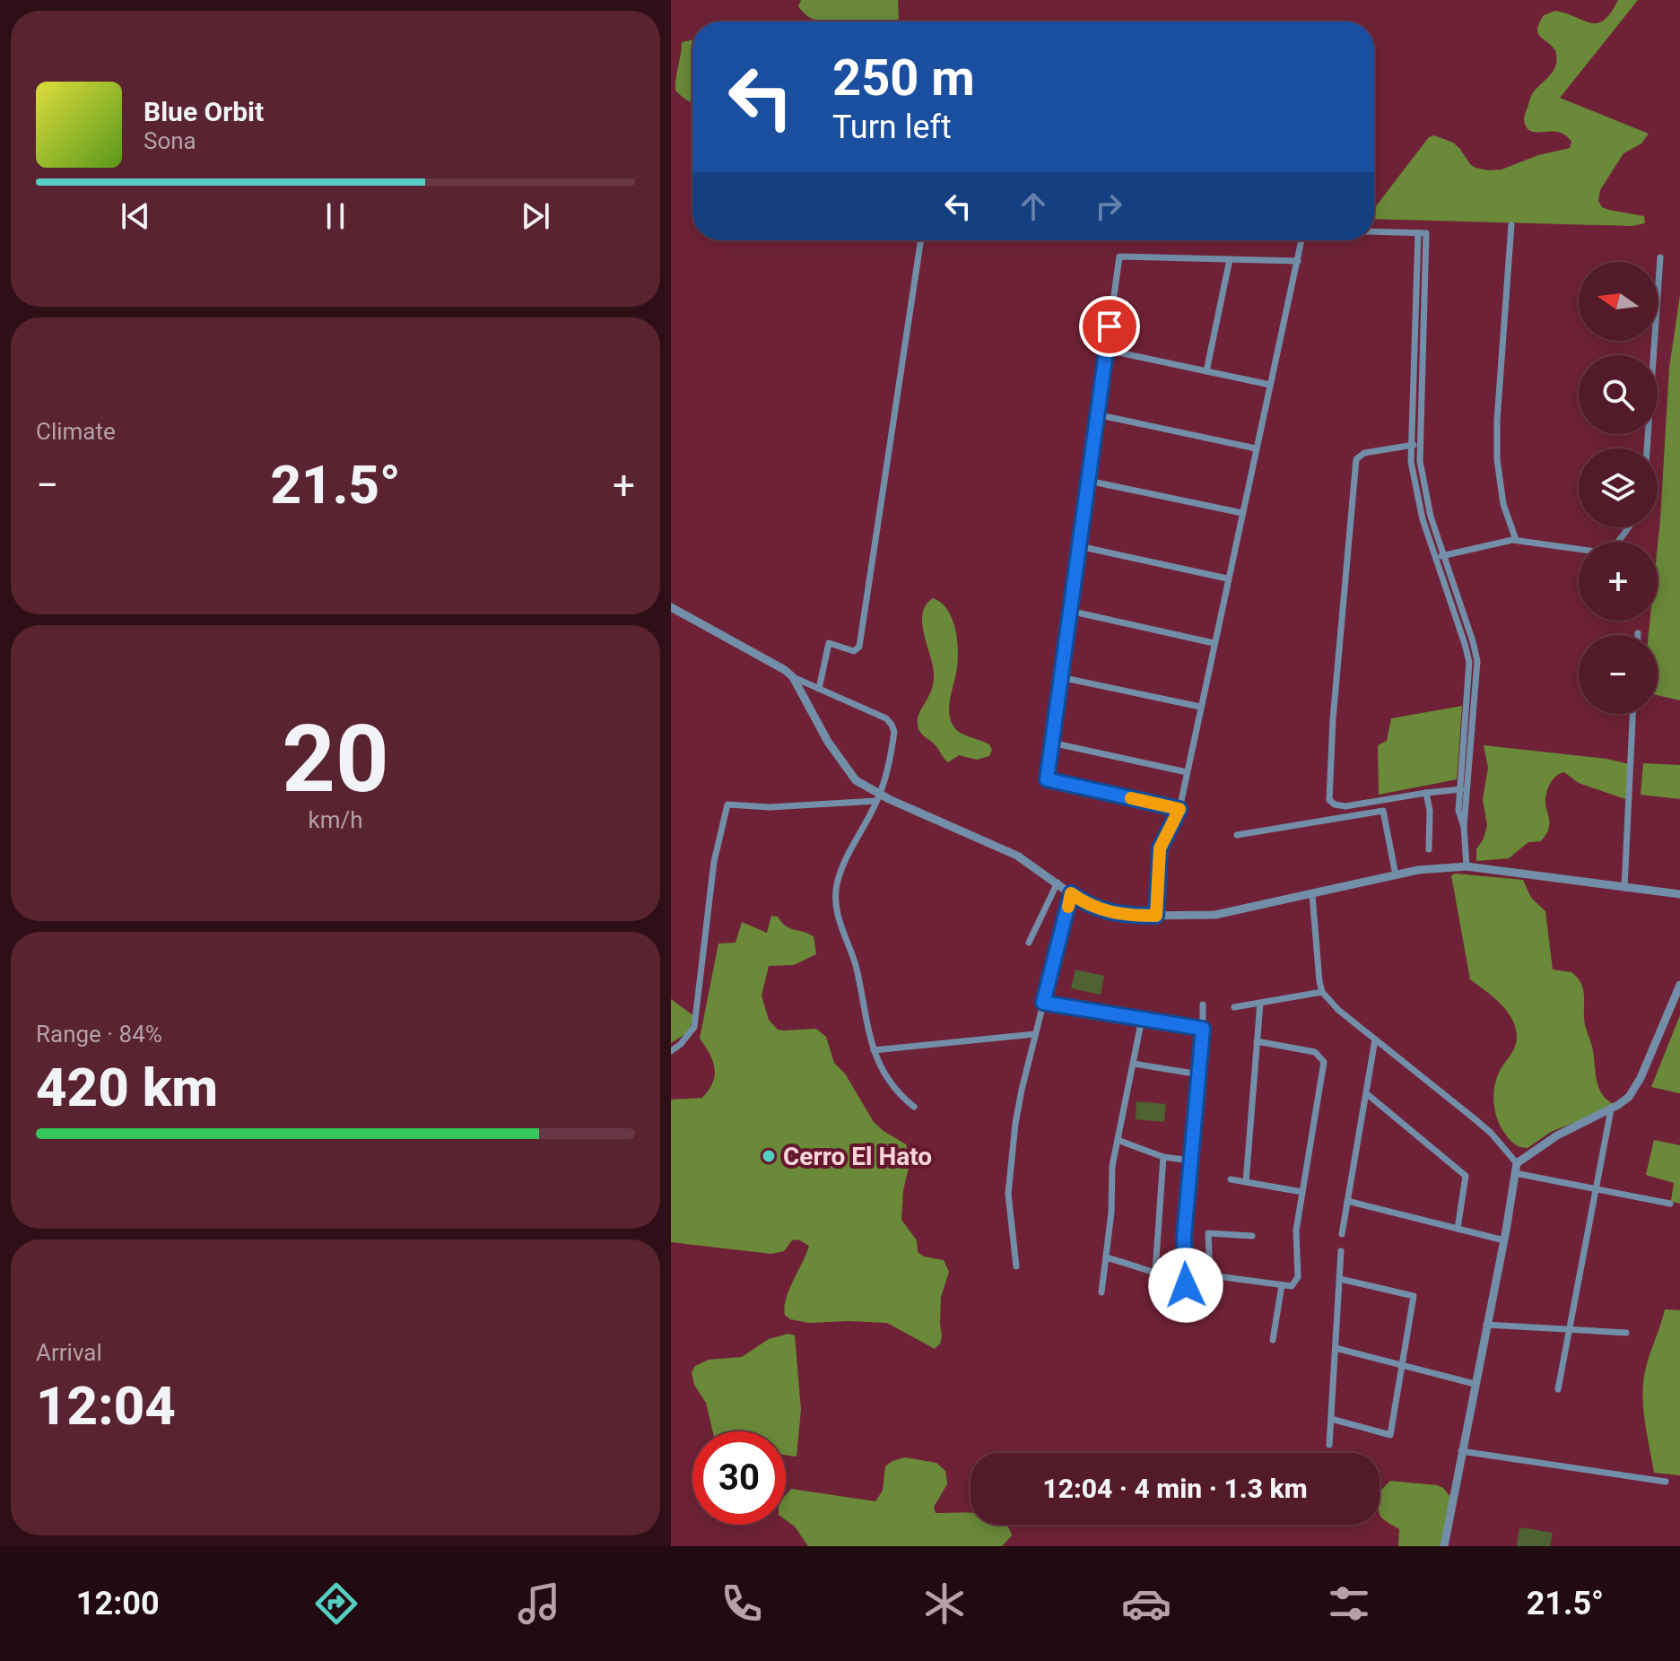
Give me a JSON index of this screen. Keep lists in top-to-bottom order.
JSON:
{
  "places": ["Cerro El Hato"],
  "north": "left",
  "page": {
    "turn": ["250 m", "Turn left"],
    "song": ["Blue Orbit", "Sona"],
    "map_buttons": ["+", "−"],
    "tile": [
      "Climate",
      ["20", "km/h"],
      ["Range · 84%", "420 km"],
      ["Arrival", "12:04"]
    ],
    "heat": ["−", "21.5°", "+"],
    "limit": "30",
    "trip": "12:04 · 4 min · 1.3 km",
    "tabs": ["12:00", "21.5°"]
  }
}
